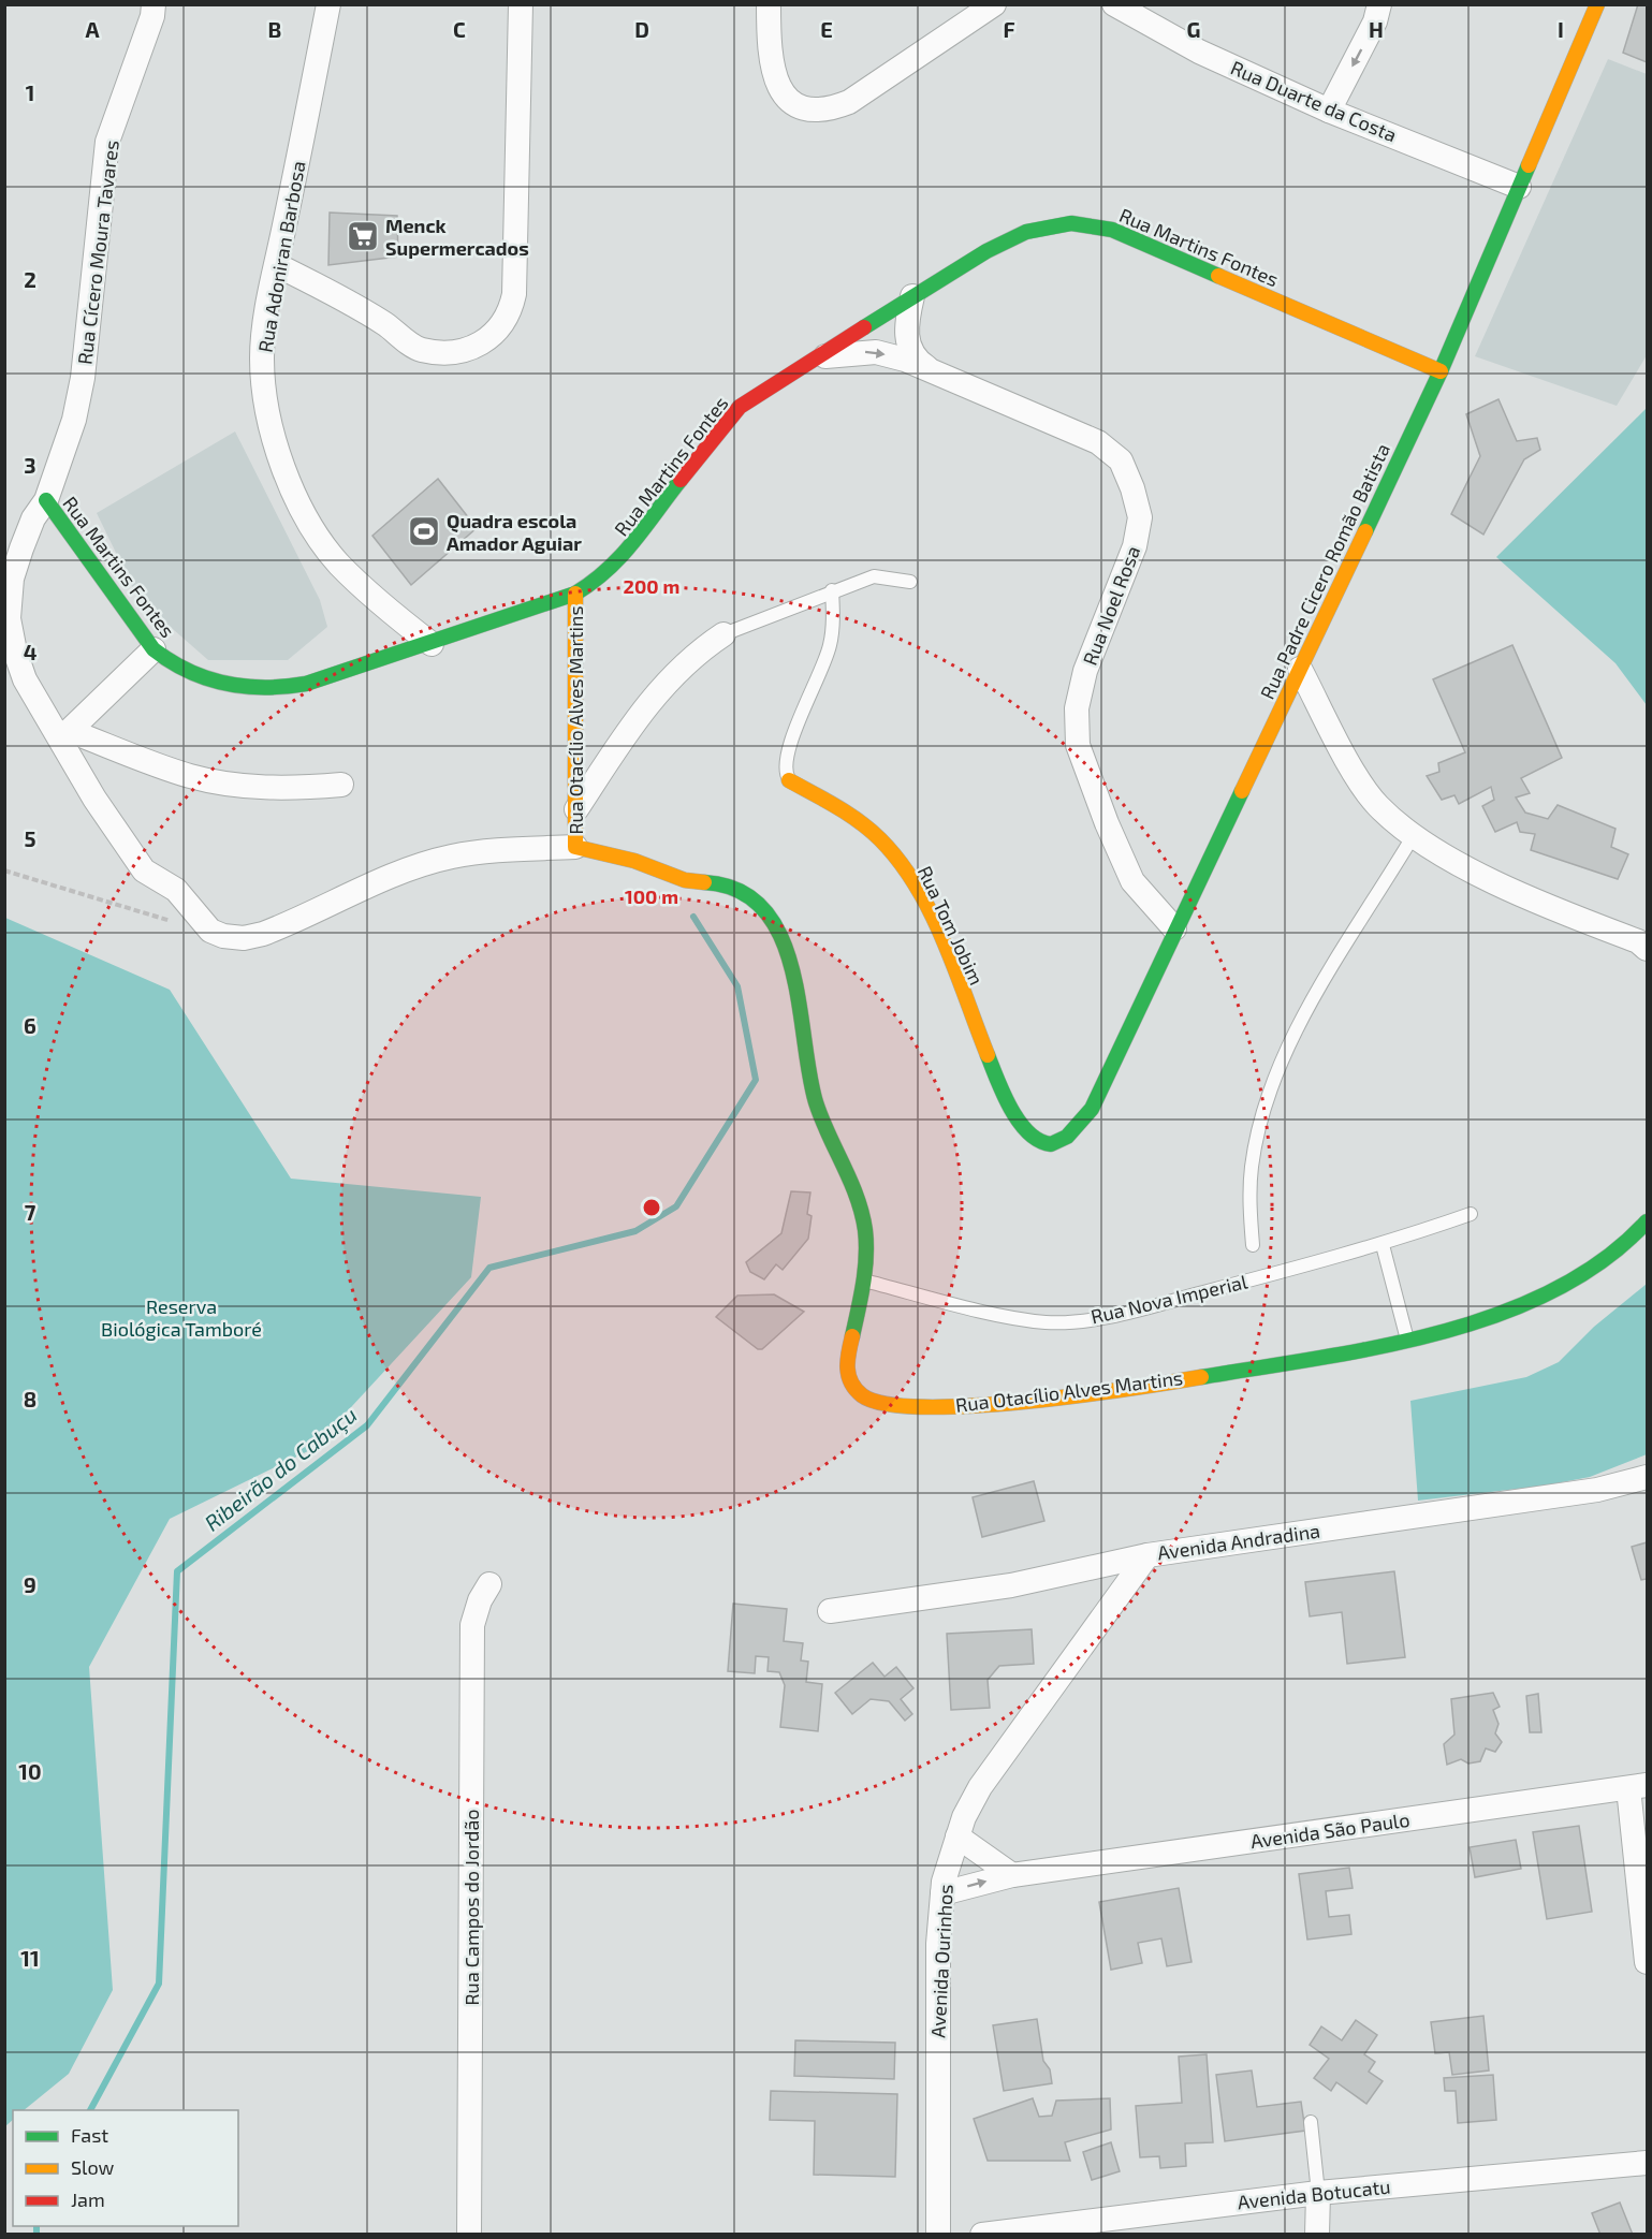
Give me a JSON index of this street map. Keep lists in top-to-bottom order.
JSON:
{
  "streets": {
    "street": [
      "Rua Duarte da Costa",
      "Rua Martins Fontes",
      "Rua Cícero Moura Tavares",
      "Rua Adoniran Barbosa",
      "Rua Padre Cicero Romão Batista",
      "Rua Noel Rosa",
      "Rua Otacílio Alves Martins",
      "Rua Tom Jobim",
      "Avenida Andradina",
      "Avenida São Paulo",
      "Rua Campos do Jordão",
      "Avenida Ourinhos",
      "Avenida Botucatu"
    ],
    "lane": ["Rua Nova Imperial"]
  },
  "crossings": [
    ["Rua Duarte da Costa", "Rua Padre Cicero Romão Batista"],
    ["Rua Martins Fontes", "Rua Cícero Moura Tavares"],
    ["Rua Martins Fontes", "Rua Adoniran Barbosa"],
    ["Rua Martins Fontes", "Rua Padre Cicero Romão Batista"],
    ["Rua Martins Fontes", "Rua Noel Rosa"],
    ["Rua Martins Fontes", "Rua Otacílio Alves Martins"],
    ["Rua Cícero Moura Tavares", "Rua Otacílio Alves Martins"],
    ["Rua Padre Cicero Romão Batista", "Rua Noel Rosa"],
    ["Rua Padre Cicero Romão Batista", "Rua Tom Jobim"],
    ["Rua Otacílio Alves Martins", "Rua Nova Imperial"],
    ["Avenida Andradina", "Avenida Ourinhos"],
    ["Avenida São Paulo", "Avenida Ourinhos"]
  ],
  "water": ["Ribeirão do Cabuçu"],
  "parks": ["Reserva Biológica Tamboré"],
  "places": {
    "supermarket": ["Menck Supermercados"],
    "sports": ["Quadra escola Amador Aguiar"]
  },
  "legend": ["Fast", "Slow", "Jam"],
  "grid": {
    "columns": [
      "A",
      "B",
      "C",
      "D",
      "E",
      "F",
      "G",
      "H",
      "I"
    ],
    "rows": [
      "1",
      "2",
      "3",
      "4",
      "5",
      "6",
      "7",
      "8",
      "9",
      "10",
      "11"
    ]
  },
  "rings": ["200 m", "100 m"]
}
